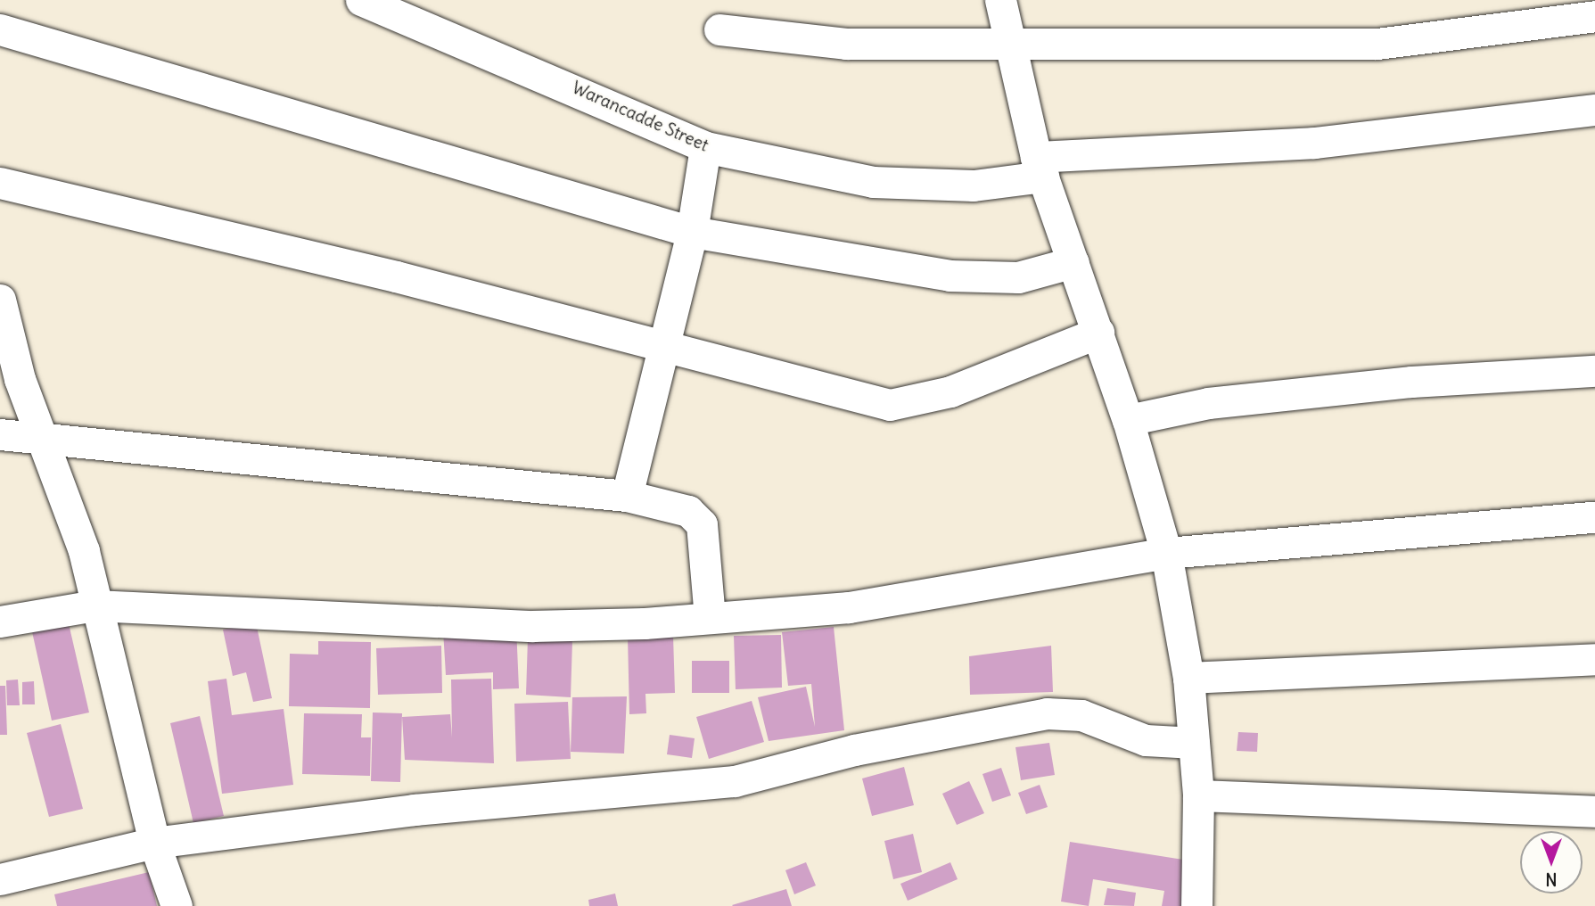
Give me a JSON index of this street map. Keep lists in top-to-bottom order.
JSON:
{
  "streets": {
    "street": ["Warancadde Street"]
  },
  "north": "bottom"
}
